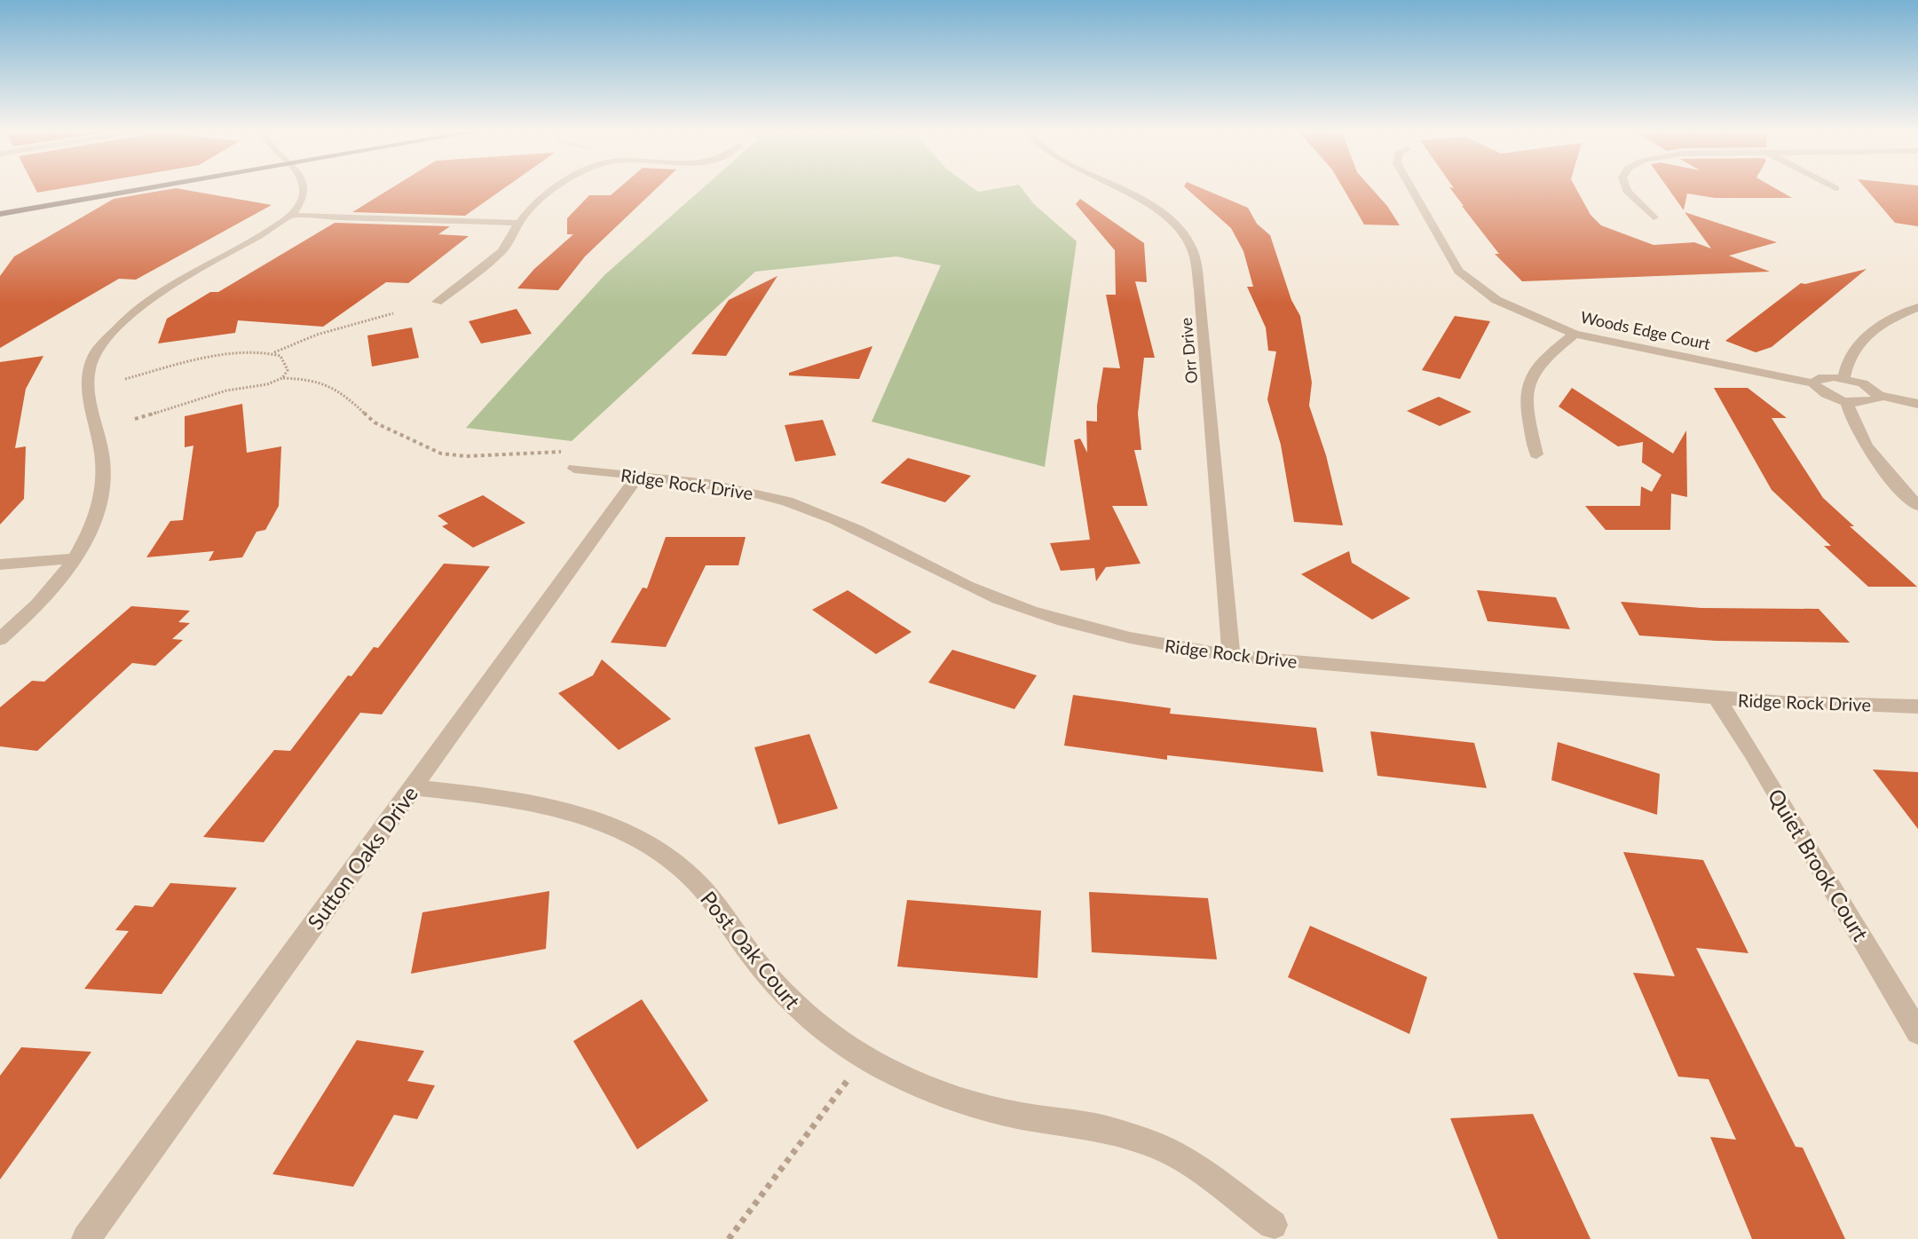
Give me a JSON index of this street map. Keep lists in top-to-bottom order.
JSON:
{
  "streets": {
    "street": [
      "Woods Edge Court",
      "Orr Drive",
      "Ridge Rock Drive",
      "Sutton Oaks Drive",
      "Quiet Brook Court",
      "Post Oak Court"
    ]
  },
  "crossings": [
    ["Orr Drive", "Ridge Rock Drive"],
    ["Ridge Rock Drive", "Sutton Oaks Drive"],
    ["Ridge Rock Drive", "Quiet Brook Court"],
    ["Sutton Oaks Drive", "Post Oak Court"]
  ]
}
